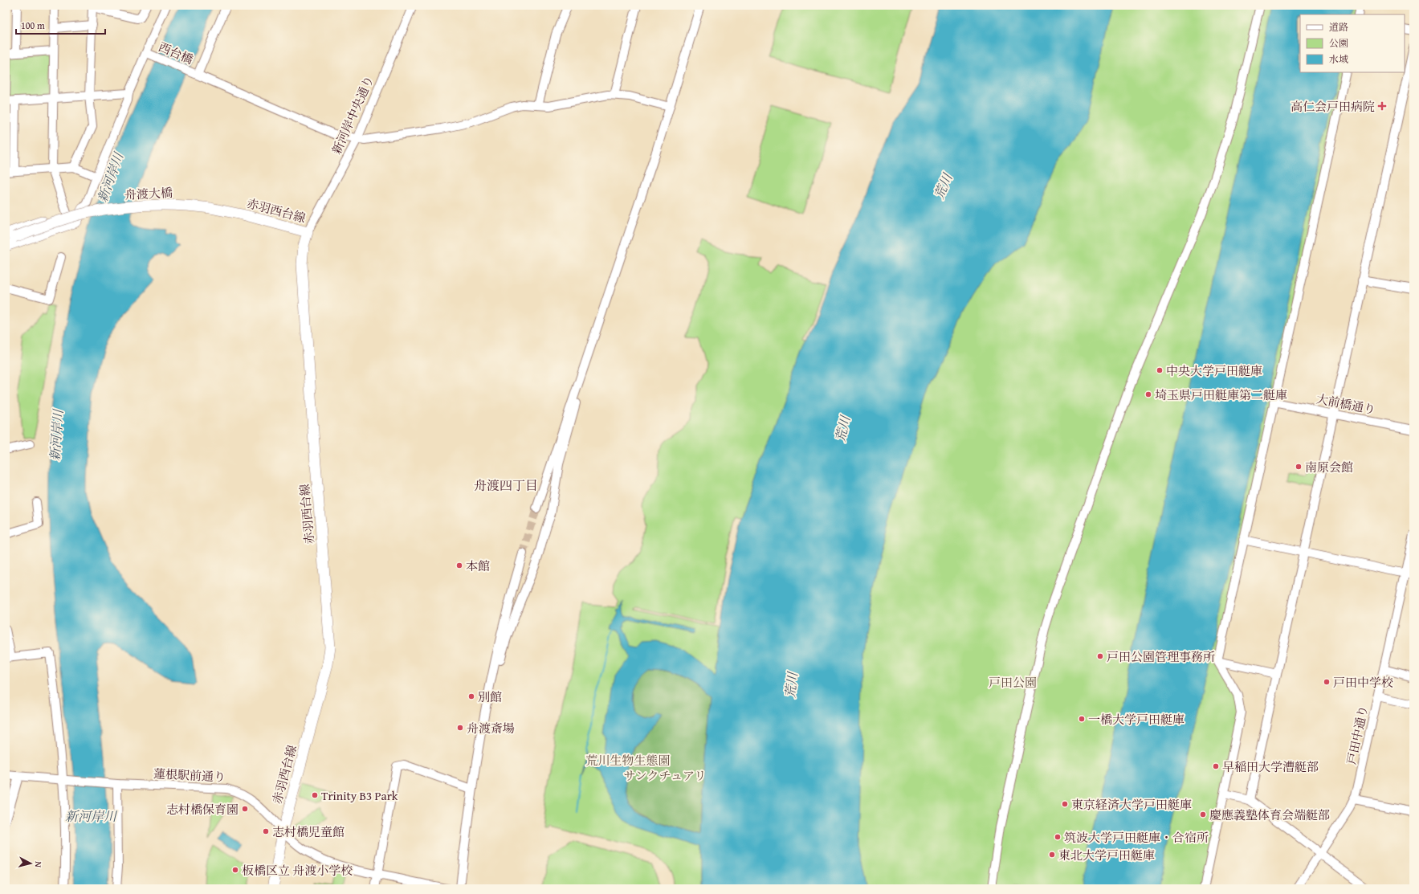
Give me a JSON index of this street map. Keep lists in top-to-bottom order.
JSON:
{
  "streets": {
    "main road": ["舟渡大橋", "赤羽西台線"],
    "street": [
      "西台橋",
      "新河岸中央通り",
      "大前橋通り",
      "戸田中通り",
      "蓮根駅前通り"
    ]
  },
  "crossings": [
    ["西台橋", "新河岸中央通り"],
    ["新河岸中央通り", "赤羽西台線"],
    ["舟渡大橋", "赤羽西台線"],
    ["赤羽西台線", "蓮根駅前通り"]
  ],
  "districts": ["舟渡四丁目"],
  "water": ["新河岸川", "荒川"],
  "parks": ["戸田公園", "荒川生物生態園", "サンクチュアリ"],
  "places": {
    "health": ["高仁会戸田病院"],
    "other": [
      "中央大学戸田艇庫",
      "埼玉県戸田艇庫第二艇庫",
      "南原会館",
      "本館",
      "戸田公園管理事務所",
      "戸田中学校",
      "別館",
      "一橋大学戸田艇庫",
      "舟渡斎場",
      "早稲田大学漕艇部",
      "Trinity B3 Park",
      "東京経済大学戸田艇庫",
      "志村橋保育園",
      "慶應義塾体育会端艇部",
      "志村橋児童館",
      "筑波大学戸田艇庫・合宿所",
      "東北大学戸田艇庫",
      "板橋区立 舟渡小学校"
    ]
  },
  "legend": ["道路", "公園", "水域"],
  "scale_bar": "100 m",
  "north": "right"
}
